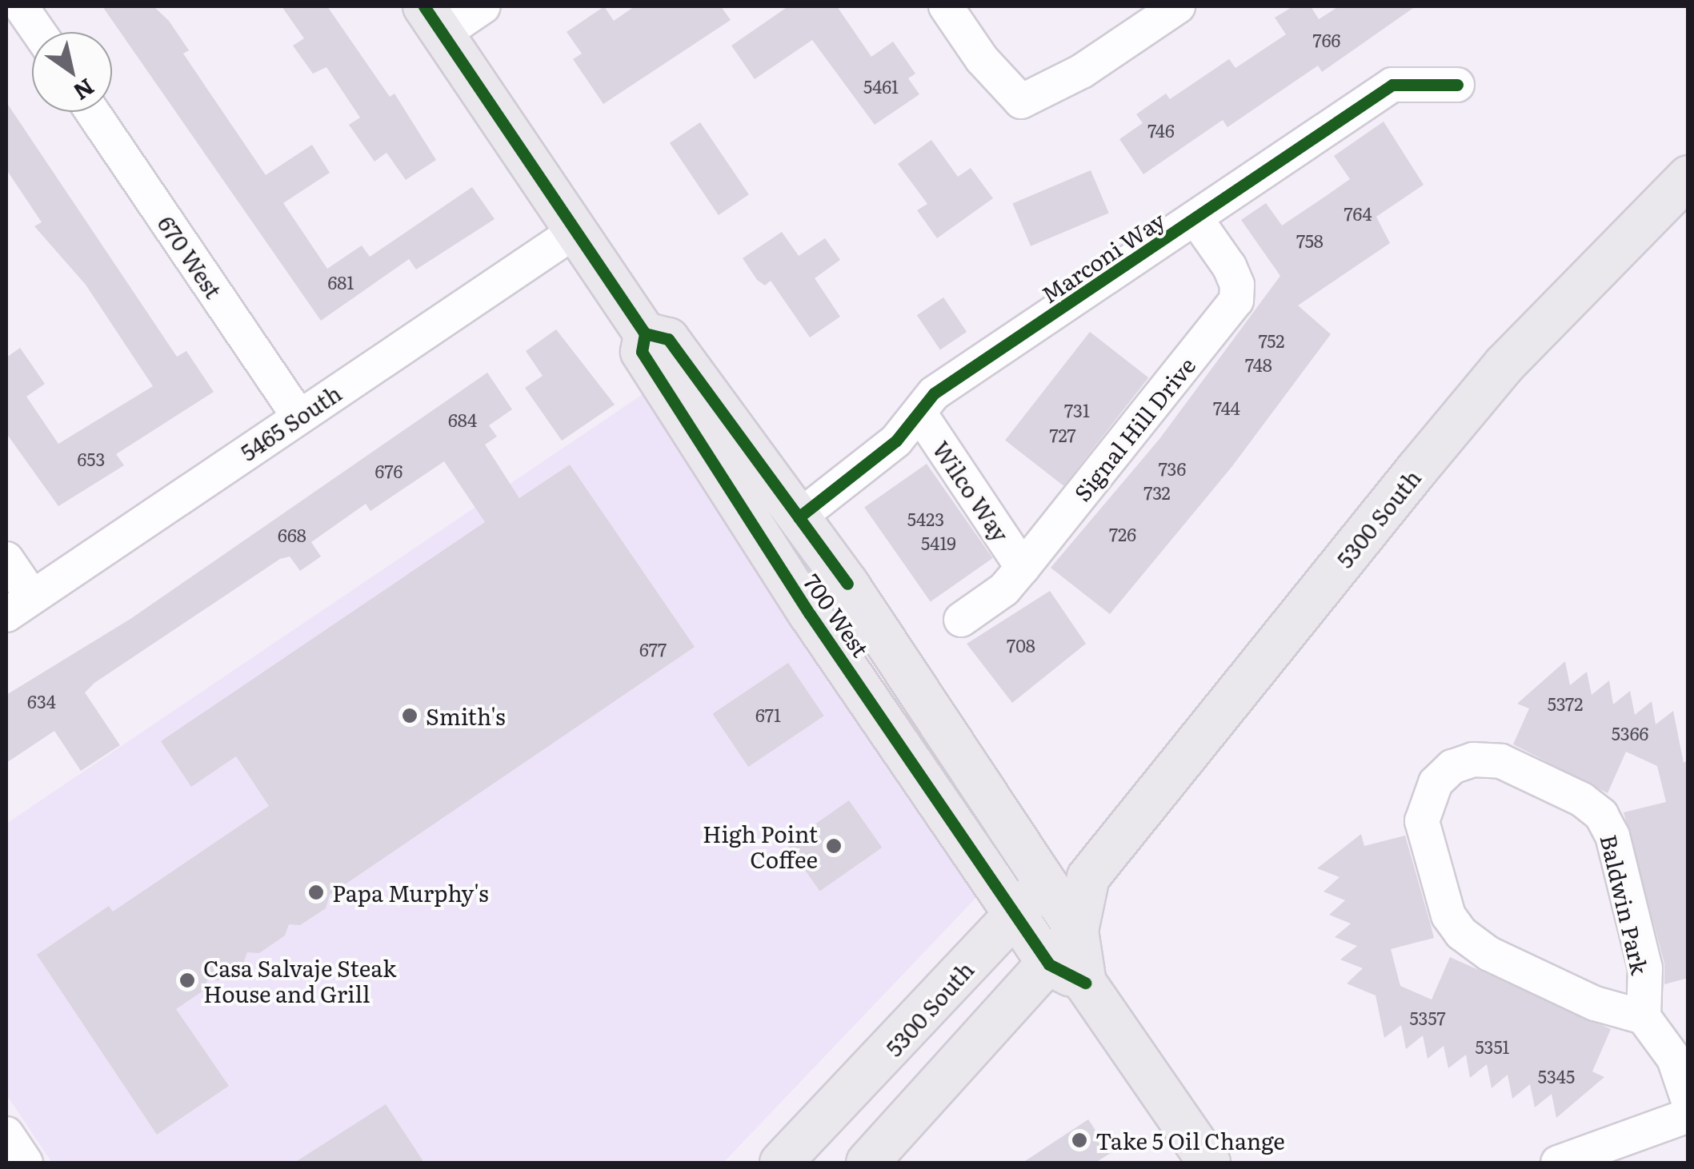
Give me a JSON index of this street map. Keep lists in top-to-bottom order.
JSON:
{
  "streets": {
    "main road": ["5300 South", "700 West"],
    "street": [
      "670 West",
      "Marconi Way",
      "5465 South",
      "Signal Hill Drive",
      "Wilco Way",
      "Baldwin Park"
    ]
  },
  "crossings": [
    ["670 West", "5465 South"],
    ["Marconi Way", "Signal Hill Drive"],
    ["Marconi Way", "Wilco Way"],
    ["Marconi Way", "700 West"],
    ["5465 South", "700 West"],
    ["Signal Hill Drive", "Wilco Way"],
    ["5300 South", "700 West"]
  ],
  "places": [
    "Smith's",
    "High Point Coffee",
    "Papa Murphy's",
    "Casa Salvaje Steak House and Grill",
    "Take 5 Oil Change"
  ],
  "house_numbers": [
    "766",
    "5461",
    "746",
    "764",
    "758",
    "681",
    "752",
    "748",
    "744",
    "731",
    "684",
    "727",
    "653",
    "736",
    "676",
    "732",
    "5423",
    "726",
    "668",
    "5419",
    "708",
    "677",
    "634",
    "5372",
    "671",
    "5366",
    "5357",
    "5351",
    "5345"
  ],
  "north": "bottom right"
}
